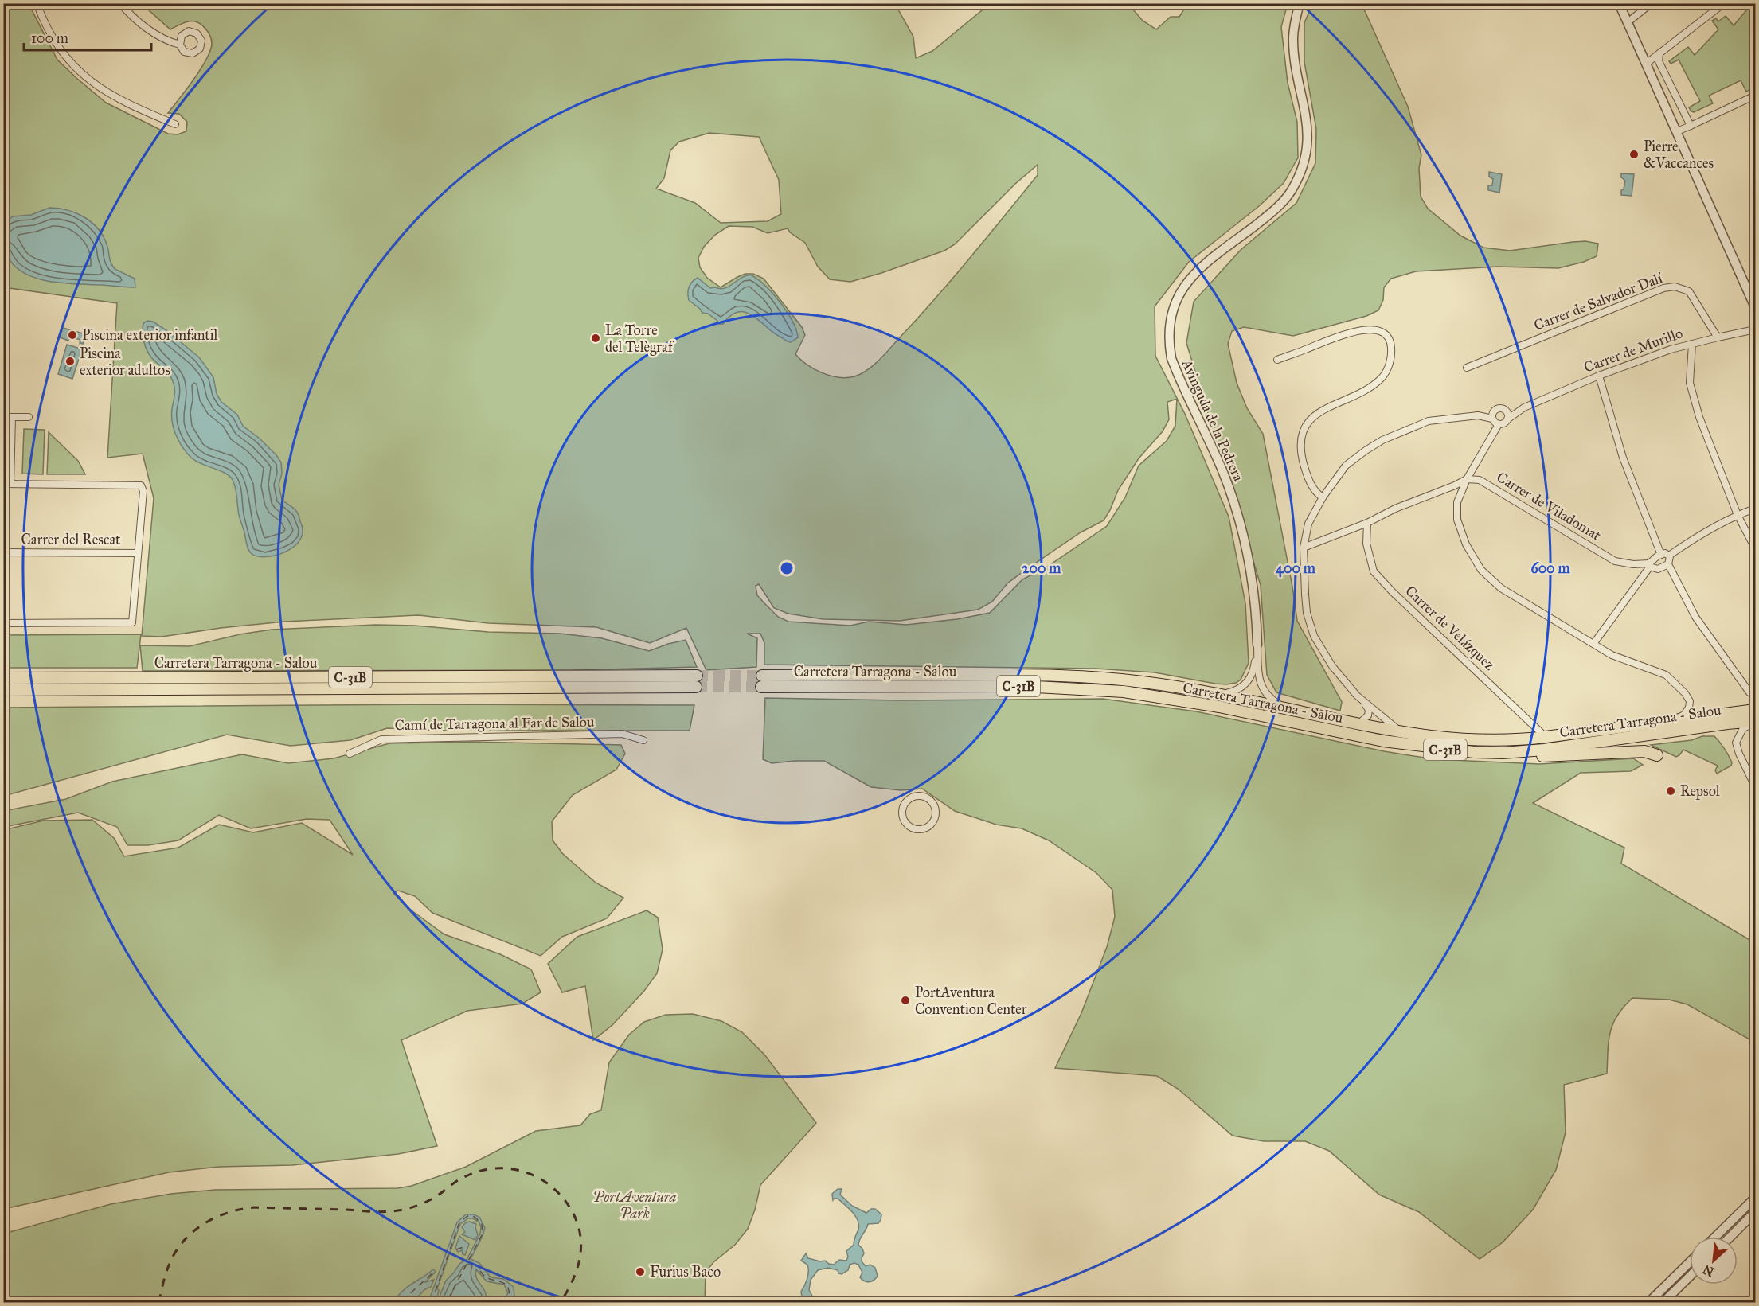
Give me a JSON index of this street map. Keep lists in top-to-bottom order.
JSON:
{
  "streets": {
    "main road": ["Carretera Tarragona - Salou", "C-31B"],
    "street": [
      "Carrer de Salvador Dalí",
      "Carrer de Murillo",
      "Avinguda de la Pedrera",
      "Carrer de Viladomat",
      "Carrer del Rescat",
      "Carrer de Velázquez",
      "Camí de Tarragona al Far de Salou"
    ]
  },
  "crossings": [
    ["Carrer de Salvador Dalí", "Carrer de Murillo"],
    ["Avinguda de la Pedrera", "Carretera Tarragona - Salou"],
    ["Carrer de Velázquez", "Carretera Tarragona - Salou"]
  ],
  "parks": ["PortAventura Park"],
  "places": [
    "Pierre &Vaccances",
    "Piscina exterior infantil",
    "La Torre del Telègraf",
    "Piscina exterior adultos",
    "Repsol",
    "PortAventura Convention Center",
    "Furius Baco"
  ],
  "scale_bar": "100 m",
  "north": "bottom left",
  "rings": ["200 m", "400 m", "600 m"]
}
